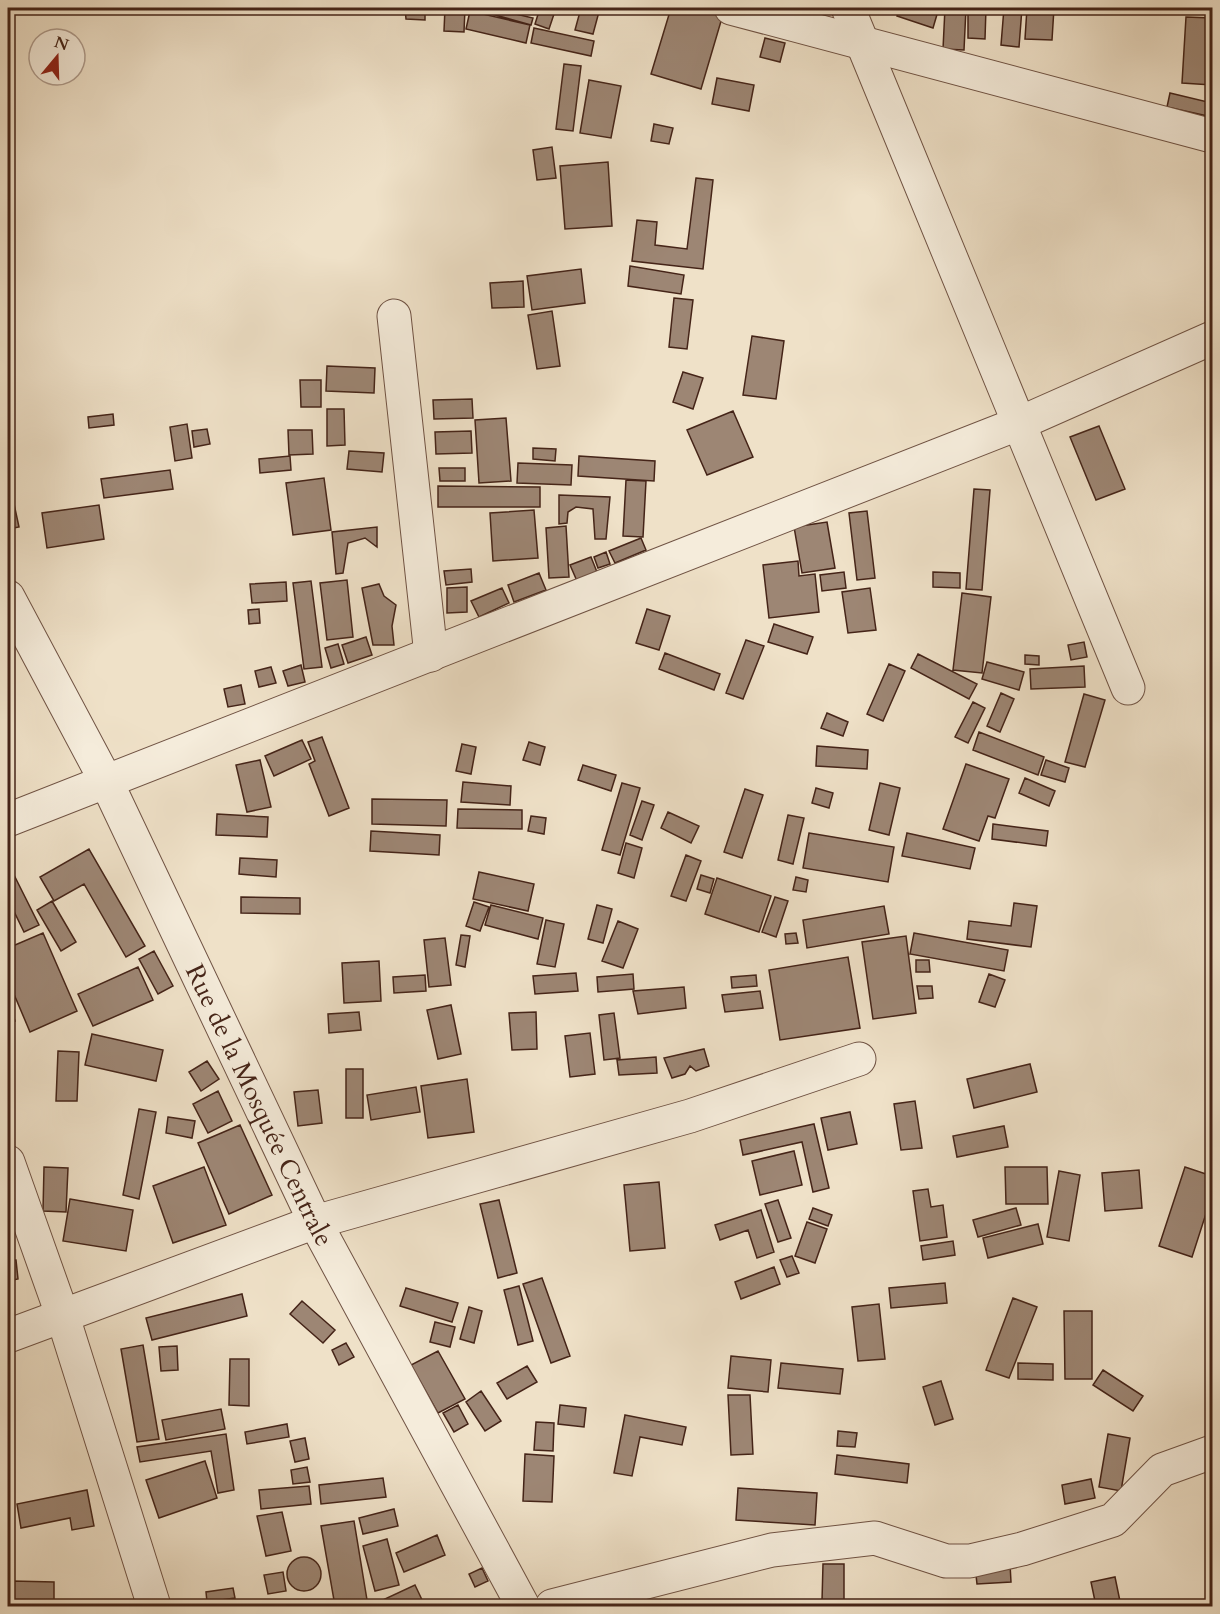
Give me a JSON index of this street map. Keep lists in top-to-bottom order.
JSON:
{
  "streets": {
    "street": ["Rue de la Mosquée Centrale"]
  },
  "north": "top"
}
